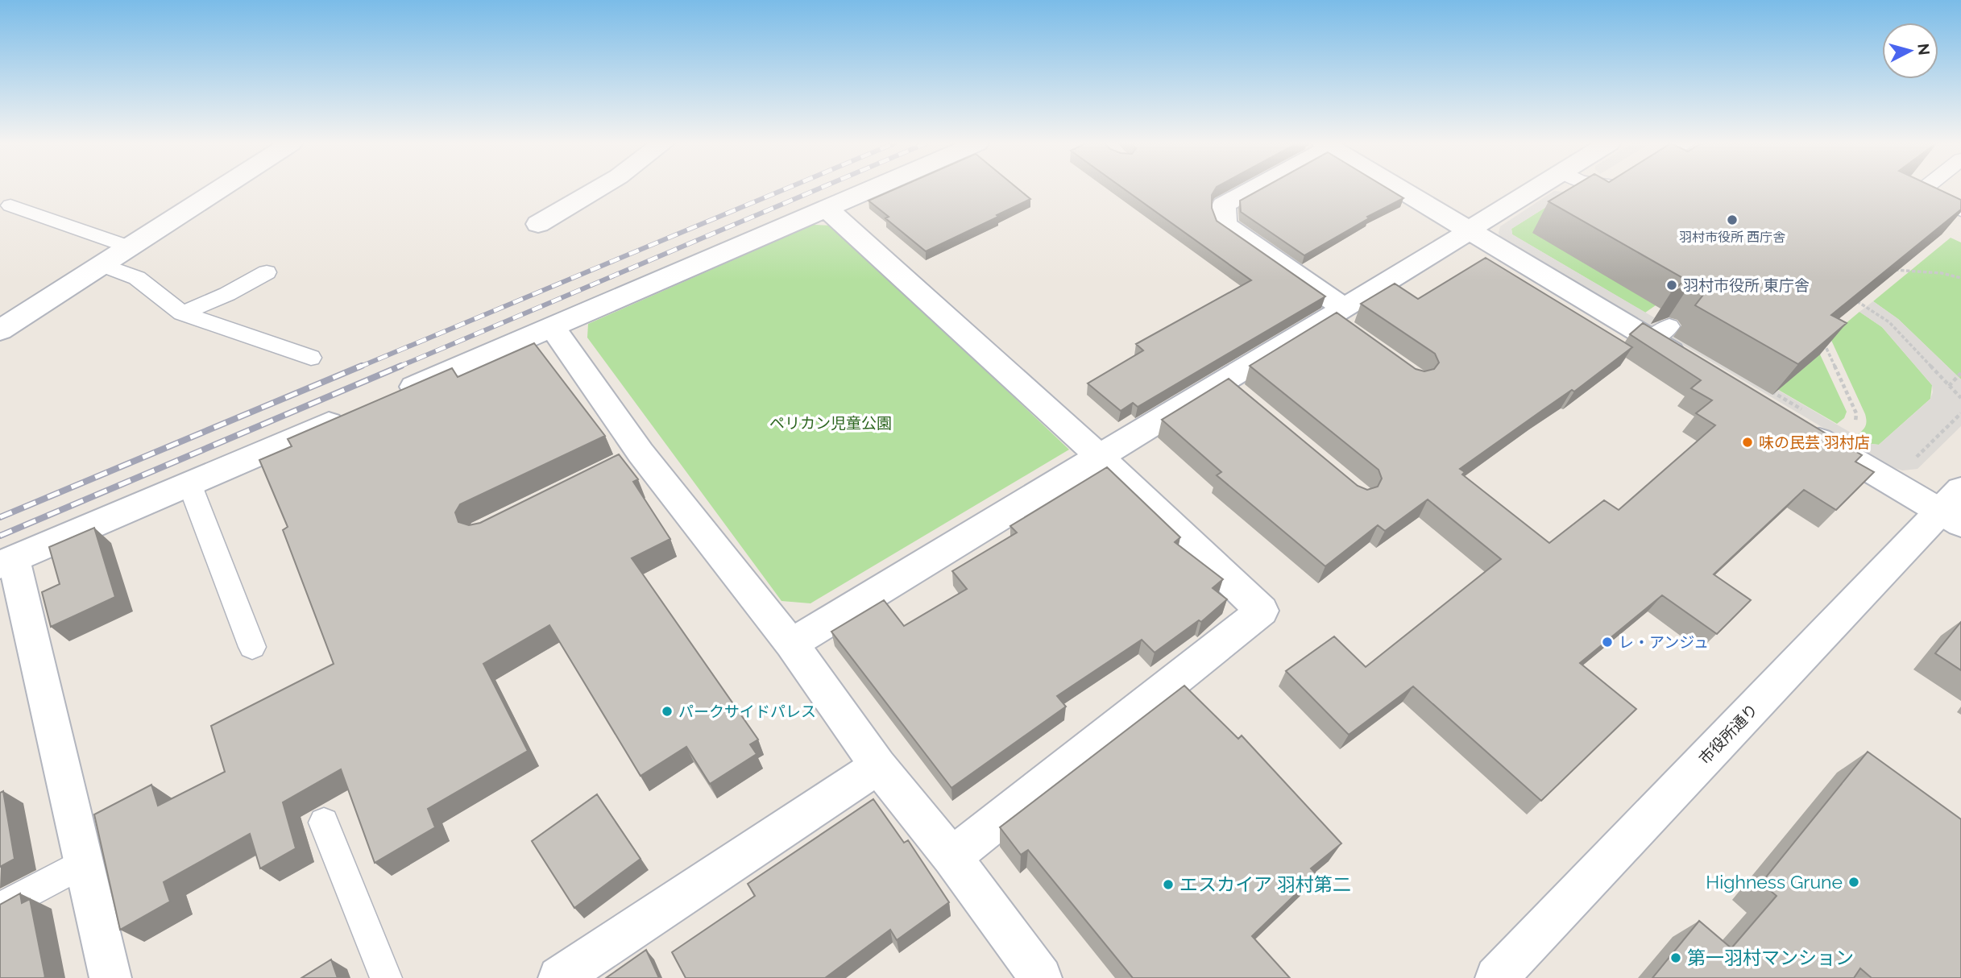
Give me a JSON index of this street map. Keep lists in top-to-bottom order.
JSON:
{
  "streets": {
    "street": ["市役所通り"]
  },
  "parks": ["ペリカン児童公園"],
  "places": [
    "羽村市役所 西庁舎",
    "羽村市役所 東庁舎",
    "味の民芸 羽村店",
    "レ・アンジュ",
    "パークサイドパレス",
    "Highness Grune",
    "エスカイア 羽村第二",
    "第一羽村マンション"
  ],
  "north": "right"
}
